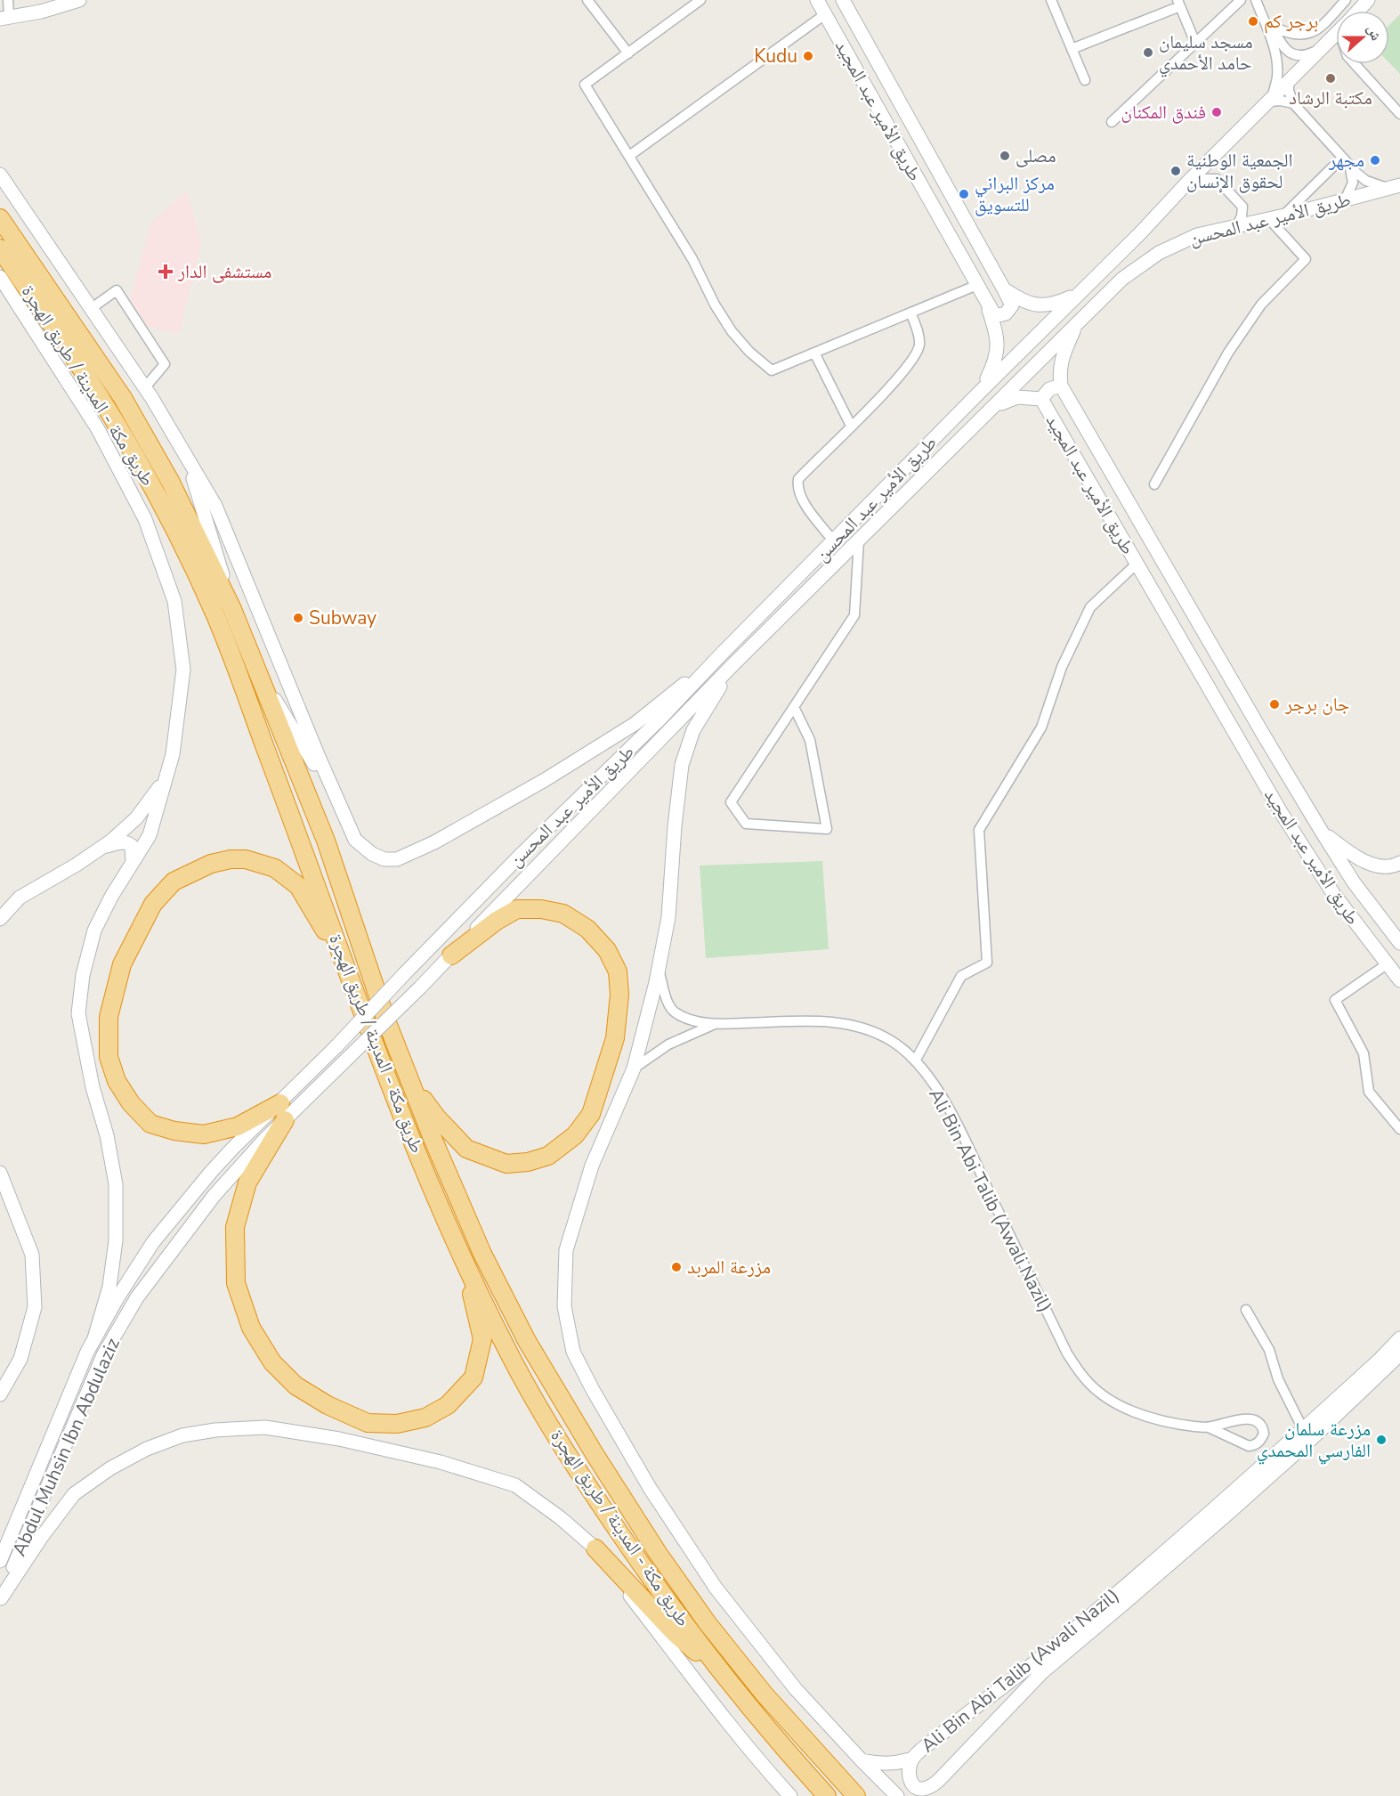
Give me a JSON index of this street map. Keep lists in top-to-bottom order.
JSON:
{
  "streets": {
    "highway": ["طريق مكة - المدينة / طريق الهجرة"],
    "main road": [
      "طريق الأمير عبد المجيد",
      "طريق الأمير عبد المحسن",
      "Ali Bin Abi Talib (Awali Nazil)",
      "Abdul Muhsin Ibn Abdulaziz"
    ]
  },
  "crossings": [
    ["طريق الأمير عبد المحسن", "Abdul Muhsin Ibn Abdulaziz"]
  ],
  "places": {
    "other": [
      "برجر كم",
      "مسجد سليمان حامد الأحمدي",
      "Kudu",
      "مكتبة الرشاد",
      "فندق المكنان",
      "مصلى",
      "مجهر",
      "الجمعية الوطنية لحقوق الإنسان",
      "مركز البراني للتسويق",
      "Subway",
      "جان برجر",
      "مزرعة المربد",
      "مزرعة سلمان الفارسي المحمدي"
    ],
    "health": ["مستشفى الدار"]
  },
  "north": "right"
}
